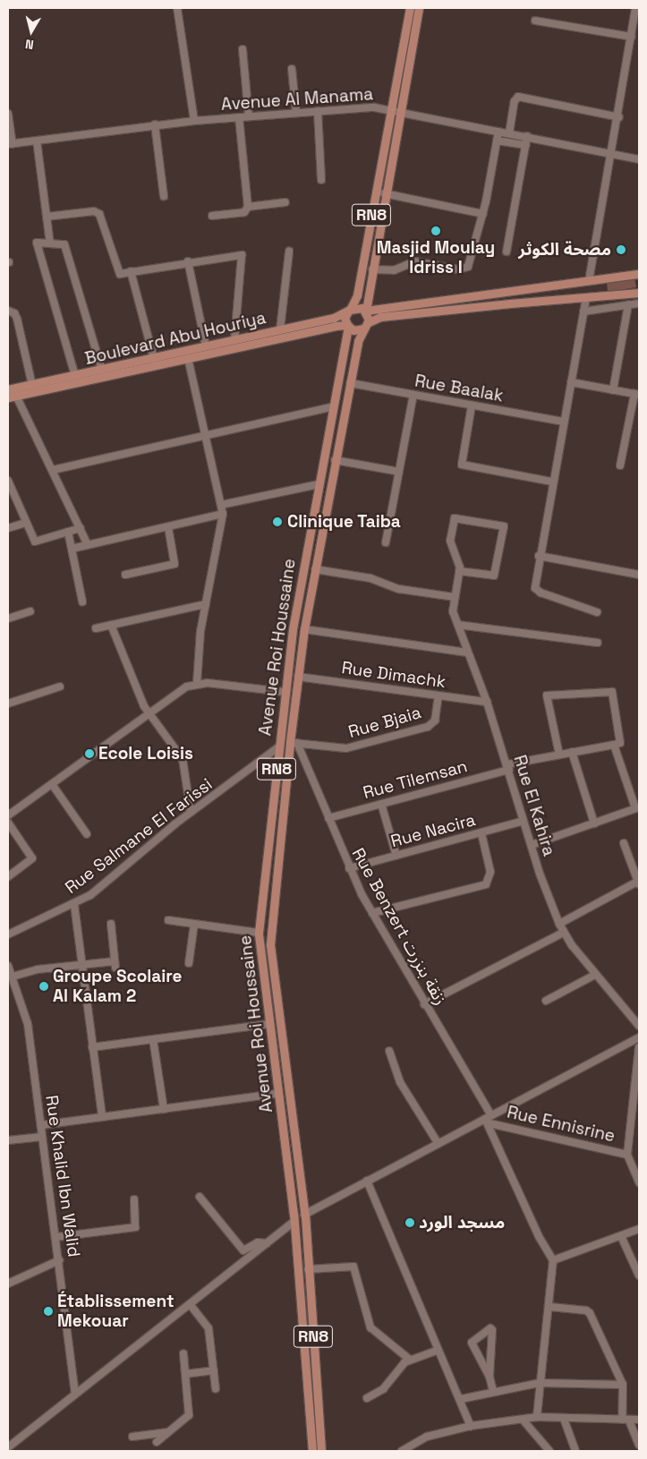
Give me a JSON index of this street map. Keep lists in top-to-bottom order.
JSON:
{
  "streets": {
    "main road": ["RN8", "Boulevard Abu Houriya", "Avenue Roi Houssaine"],
    "street": [
      "Avenue Al Manama",
      "Rue Baalak",
      "Rue Dimachk",
      "Rue Bjaia",
      "Rue Tilemsan",
      "Rue El Kahira",
      "Rue Nacira",
      "Rue Salmane El Farissi",
      "Rue Benzert زنقة بنزرت",
      "Rue Ennisrine",
      "Rue Khalid Ibn Walid"
    ]
  },
  "crossings": [
    ["Avenue Al Manama", "RN8"],
    ["RN8", "Boulevard Abu Houriya"],
    ["RN8", "Avenue Roi Houssaine"],
    ["Boulevard Abu Houriya", "Avenue Roi Houssaine"],
    ["Rue Baalak", "Avenue Roi Houssaine"],
    ["Avenue Roi Houssaine", "Rue Dimachk"],
    ["Avenue Roi Houssaine", "Rue Bjaia"],
    ["Avenue Roi Houssaine", "Rue Salmane El Farissi"],
    ["Avenue Roi Houssaine", "Rue Benzert زنقة بنزرت"],
    ["Rue Dimachk", "Rue Bjaia"],
    ["Rue Dimachk", "Rue El Kahira"],
    ["Rue Bjaia", "Rue Benzert زنقة بنزرت"],
    ["Rue Tilemsan", "Rue El Kahira"],
    ["Rue Tilemsan", "Rue Benzert زنقة بنزرت"],
    ["Rue El Kahira", "Rue Nacira"],
    ["Rue Nacira", "Rue Benzert زنقة بنزرت"],
    ["Rue Benzert زنقة بنزرت", "Rue Ennisrine"]
  ],
  "places": [
    "Masjid Moulay Idriss I",
    "مصحة الكوثر",
    "Clinique Taiba",
    "Ecole Loisis",
    "Groupe Scolaire Al Kalam 2",
    "مسجد الورد",
    "Établissement Mekouar"
  ],
  "north": "bottom"
}
